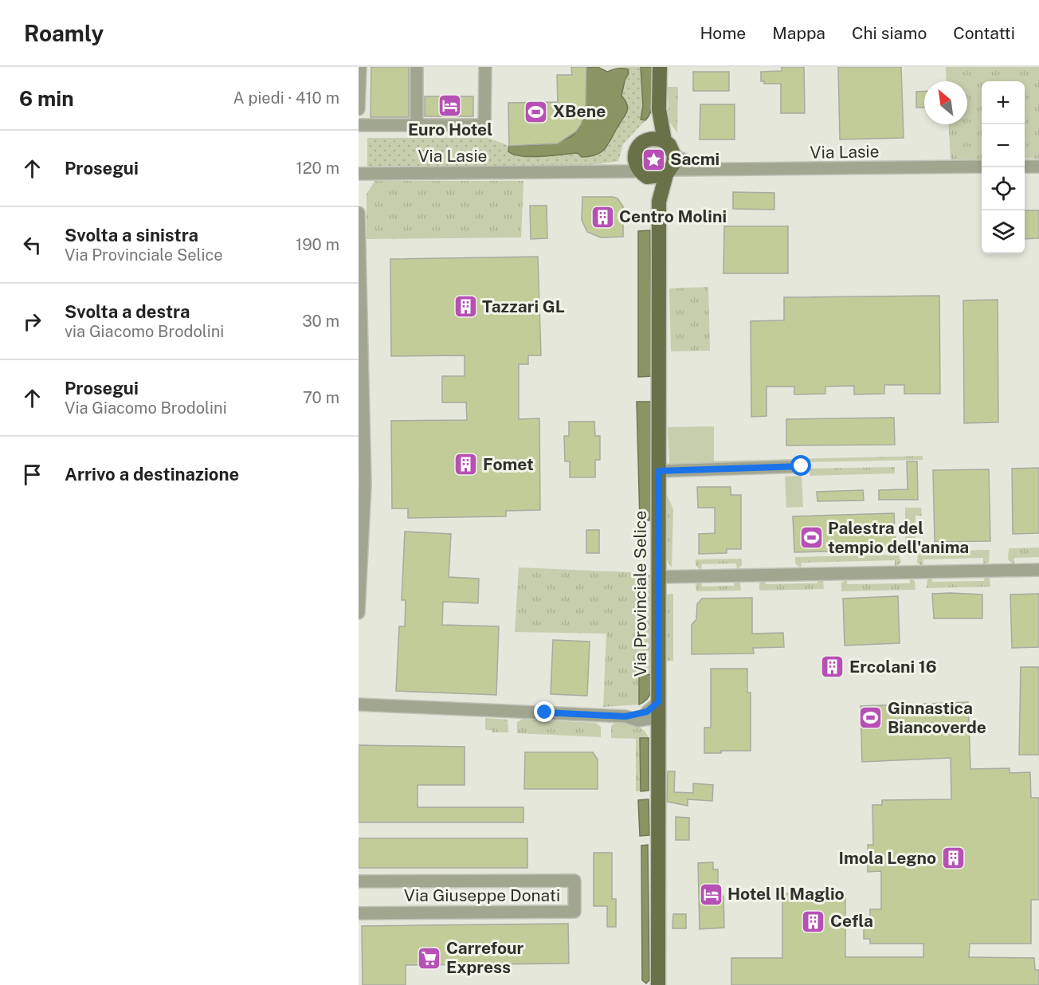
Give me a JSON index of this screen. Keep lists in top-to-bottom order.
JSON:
{
  "streets": {
    "main road": ["Via Provinciale Selice"],
    "street": ["Via Lasie", "Via Giuseppe Donati"]
  },
  "crossings": [
    ["Via Lasie", "Via Provinciale Selice"]
  ],
  "places": {
    "hotel": ["Euro Hotel", "Hotel Il Maglio"],
    "sports": ["XBene", "Palestra del tempio dell'anima", "Ginnastica Biancoverde"],
    "place": ["Sacmi"],
    "building": [
      "Centro Molini",
      "Tazzari GL",
      "Fomet",
      "Ercolani 16",
      "Imola Legno",
      "Cefla"
    ],
    "supermarket": ["Carrefour Express"]
  },
  "north": "top left",
  "page": {
    "header": "Roamly",
    "nav": [
      "Home",
      "Mappa",
      "Chi siamo",
      "Contatti"
    ],
    "heading": ["6 min", "A piedi · 410 m"],
    "map_buttons": ["+", "−"],
    "list": [
      ["Prosegui", "120 m"],
      ["Svolta a sinistra", "Via Provinciale Selice", "190 m"],
      ["Svolta a destra", "via Giacomo Brodolini", "30 m"],
      ["Prosegui", "Via Giacomo Brodolini", "70 m"],
      "Arrivo a destinazione"
    ]
  }
}
